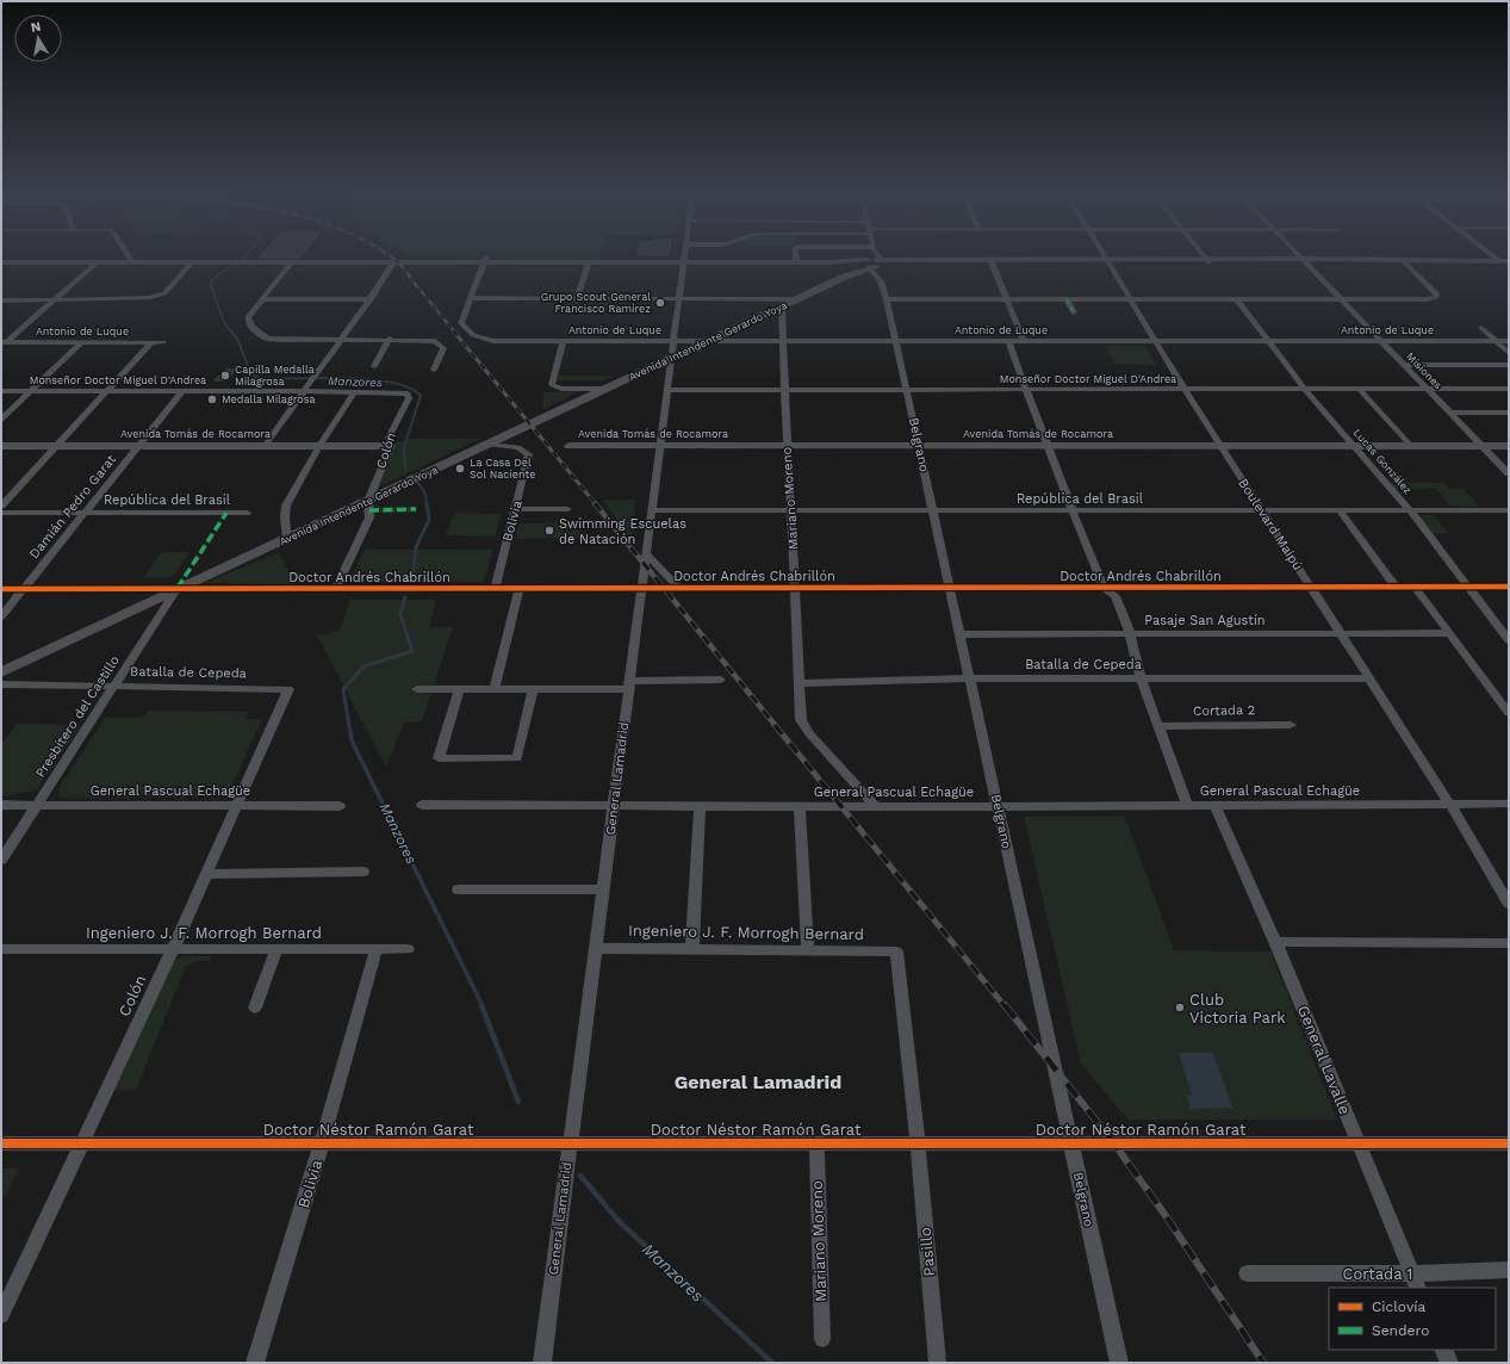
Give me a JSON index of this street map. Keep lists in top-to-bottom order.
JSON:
{
  "streets": {
    "main road": ["Avenida Intendente Gerardo Yoya"],
    "street": [
      "Antonio de Luque",
      "Misiones",
      "Monseñor Doctor Miguel D'Andrea",
      "Avenida Tomás de Rocamora",
      "Belgrano",
      "Colón",
      "Lucas González",
      "Mariano Moreno",
      "República del Brasil",
      "Damián Pedro Garat",
      "Bolivia",
      "Boulevard Maipú",
      "Doctor Andrés Chabrillón",
      "Pasaje San Agustín",
      "Batalla de Cepeda",
      "Cortada 2",
      "Presbítero del Castillo",
      "General Lamadrid",
      "General Pascual Echagüe",
      "Ingeniero J. F. Morrogh Bernard",
      "General Lavalle",
      "Doctor Néstor Ramón Garat",
      "Pasillo",
      "Cortada 1"
    ]
  },
  "crossings": [
    ["Antonio de Luque", "Avenida Intendente Gerardo Yoya"],
    ["Antonio de Luque", "Misiones"],
    ["Antonio de Luque", "Belgrano"],
    ["Antonio de Luque", "Lucas González"],
    ["Antonio de Luque", "Mariano Moreno"],
    ["Antonio de Luque", "Boulevard Maipú"],
    ["Antonio de Luque", "General Lamadrid"],
    ["Avenida Intendente Gerardo Yoya", "Belgrano"],
    ["Avenida Intendente Gerardo Yoya", "Colón"],
    ["Avenida Intendente Gerardo Yoya", "Mariano Moreno"],
    ["Avenida Intendente Gerardo Yoya", "Bolivia"],
    ["Avenida Intendente Gerardo Yoya", "Doctor Andrés Chabrillón"],
    ["Avenida Intendente Gerardo Yoya", "Presbítero del Castillo"],
    ["Avenida Intendente Gerardo Yoya", "General Lamadrid"],
    ["Misiones", "Monseñor Doctor Miguel D'Andrea"],
    ["Misiones", "Avenida Tomás de Rocamora"],
    ["Monseñor Doctor Miguel D'Andrea", "Belgrano"],
    ["Monseñor Doctor Miguel D'Andrea", "Colón"],
    ["Monseñor Doctor Miguel D'Andrea", "Lucas González"],
    ["Monseñor Doctor Miguel D'Andrea", "Mariano Moreno"],
    ["Monseñor Doctor Miguel D'Andrea", "Damián Pedro Garat"],
    ["Monseñor Doctor Miguel D'Andrea", "Boulevard Maipú"],
    ["Monseñor Doctor Miguel D'Andrea", "General Lamadrid"],
    ["Avenida Tomás de Rocamora", "Belgrano"],
    ["Avenida Tomás de Rocamora", "Colón"],
    ["Avenida Tomás de Rocamora", "Lucas González"],
    ["Avenida Tomás de Rocamora", "Mariano Moreno"],
    ["Avenida Tomás de Rocamora", "Damián Pedro Garat"],
    ["Avenida Tomás de Rocamora", "Boulevard Maipú"],
    ["Avenida Tomás de Rocamora", "General Lamadrid"],
    ["Belgrano", "República del Brasil"],
    ["Belgrano", "Doctor Andrés Chabrillón"],
    ["Belgrano", "Pasaje San Agustín"],
    ["Belgrano", "Batalla de Cepeda"],
    ["Belgrano", "General Pascual Echagüe"],
    ["Belgrano", "Doctor Néstor Ramón Garat"],
    ["Colón", "Doctor Andrés Chabrillón"],
    ["Colón", "Batalla de Cepeda"],
    ["Colón", "General Pascual Echagüe"],
    ["Colón", "Ingeniero J. F. Morrogh Bernard"],
    ["Colón", "Doctor Néstor Ramón Garat"],
    ["Lucas González", "República del Brasil"],
    ["Lucas González", "Doctor Andrés Chabrillón"],
    ["Mariano Moreno", "República del Brasil"],
    ["Mariano Moreno", "Doctor Andrés Chabrillón"],
    ["Mariano Moreno", "Batalla de Cepeda"],
    ["Mariano Moreno", "General Pascual Echagüe"],
    ["Mariano Moreno", "Doctor Néstor Ramón Garat"],
    ["República del Brasil", "Damián Pedro Garat"],
    ["República del Brasil", "Boulevard Maipú"],
    ["República del Brasil", "General Lamadrid"],
    ["Damián Pedro Garat", "Doctor Andrés Chabrillón"],
    ["Bolivia", "Doctor Andrés Chabrillón"],
    ["Bolivia", "Ingeniero J. F. Morrogh Bernard"],
    ["Bolivia", "Doctor Néstor Ramón Garat"],
    ["Boulevard Maipú", "Doctor Andrés Chabrillón"],
    ["Boulevard Maipú", "Pasaje San Agustín"],
    ["Boulevard Maipú", "Batalla de Cepeda"],
    ["Boulevard Maipú", "General Pascual Echagüe"],
    ["Doctor Andrés Chabrillón", "Presbítero del Castillo"],
    ["Doctor Andrés Chabrillón", "General Lamadrid"],
    ["Batalla de Cepeda", "Presbítero del Castillo"],
    ["Presbítero del Castillo", "General Pascual Echagüe"],
    ["General Lamadrid", "General Pascual Echagüe"],
    ["General Lamadrid", "Ingeniero J. F. Morrogh Bernard"],
    ["General Lamadrid", "Doctor Néstor Ramón Garat"],
    ["General Pascual Echagüe", "General Lavalle"],
    ["Ingeniero J. F. Morrogh Bernard", "Pasillo"],
    ["General Lavalle", "Doctor Néstor Ramón Garat"],
    ["General Lavalle", "Cortada 1"],
    ["Doctor Néstor Ramón Garat", "Pasillo"]
  ],
  "districts": ["General Lamadrid"],
  "water": ["Manzores"],
  "places": [
    "Grupo Scout General Francisco Ramírez",
    "Capilla Medalla Milagrosa",
    "Medalla Milagrosa",
    "La Casa Del Sol Naciente",
    "Swimming Escuelas de Natación",
    "Club Victoria Park"
  ],
  "legend": ["Ciclovía", "Sendero"],
  "north": "top"
}
